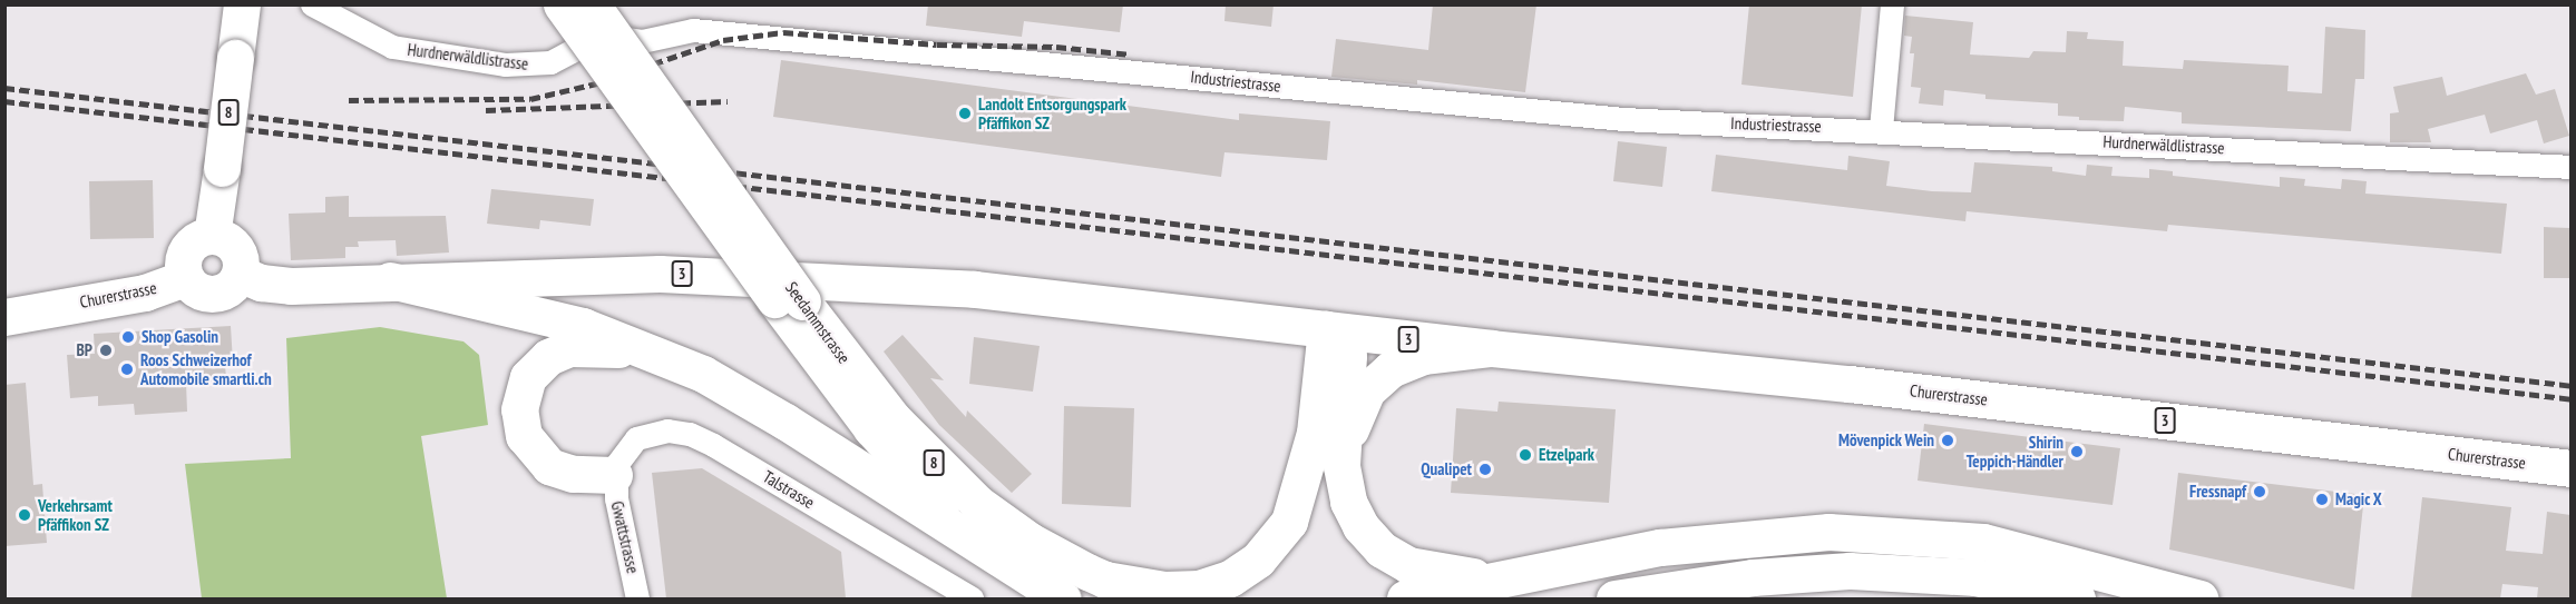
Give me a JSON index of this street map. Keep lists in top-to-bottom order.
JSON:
{
  "streets": {
    "main road": [
      "8",
      "3",
      "Churerstrasse",
      "Seedammstrasse"
    ],
    "street": [
      "Hurdnerwäldlistrasse",
      "Industriestrasse",
      "Talstrasse",
      "Gwattstrasse"
    ]
  },
  "crossings": [
    ["Hurdnerwäldlistrasse", "Industriestrasse"],
    ["Hurdnerwäldlistrasse", "Seedammstrasse"],
    ["Industriestrasse", "Seedammstrasse"],
    ["8", "3"],
    ["8", "Churerstrasse"],
    ["8", "Seedammstrasse"],
    ["3", "Churerstrasse"],
    ["Talstrasse", "Gwattstrasse"]
  ],
  "places": [
    "Landolt Entsorgungspark Pfäffikon SZ",
    "Shop Gasolin",
    "BP",
    "Roos Schweizerhof Automobile smartli.ch",
    "Mövenpick Wein",
    "Shirin Teppich-Händler",
    "Etzelpark",
    "Qualipet",
    "Fressnapf",
    "Magic X",
    "Verkehrsamt Pfäffikon SZ"
  ]
}
